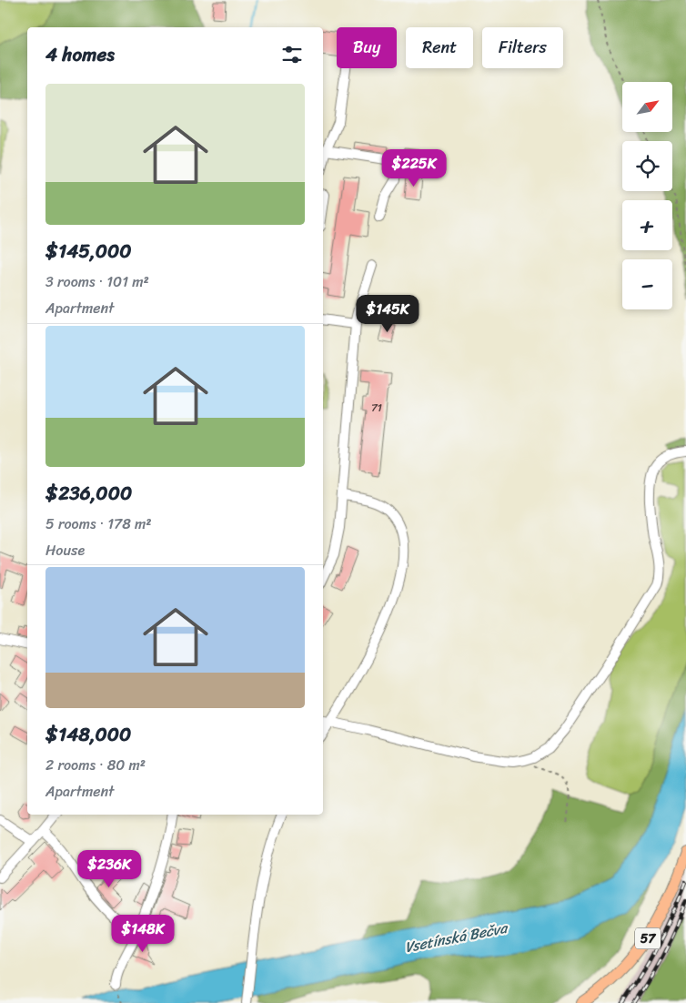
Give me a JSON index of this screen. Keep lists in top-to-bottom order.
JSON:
{
  "streets": {
    "main road": ["57"]
  },
  "water": ["Vsetínská Bečva"],
  "house_numbers": ["71"],
  "north": "top right",
  "page": {
    "chip": ["Buy", "Rent", "Filters"],
    "heading": "4 homes",
    "map_buttons": ["+", "−"],
    "list": [
      {
        "name": "$145,000",
        "note": "3 rooms · 101 m² · Apartment"
      },
      {
        "name": "$236,000",
        "note": "5 rooms · 178 m² · House"
      },
      {
        "name": "$148,000",
        "note": "2 rooms · 80 m² · Apartment"
      }
    ],
    "price": [
      "$225K",
      "$145K",
      "$236K",
      "$148K"
    ]
  }
}
